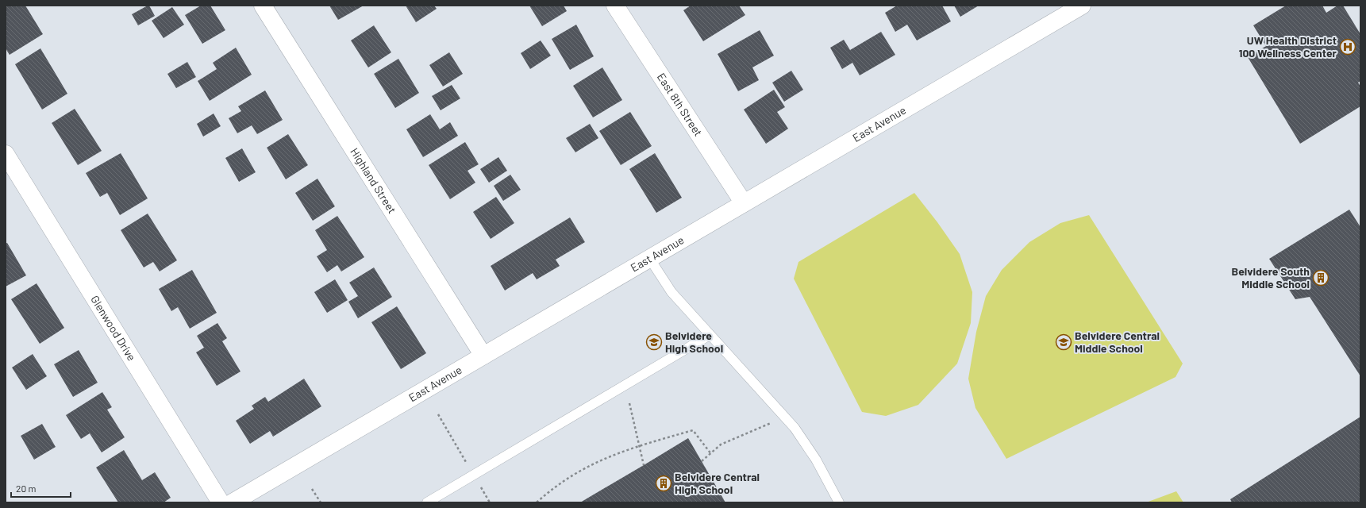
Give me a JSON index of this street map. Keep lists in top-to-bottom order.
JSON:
{
  "streets": {
    "street": [
      "East 8th Street",
      "East Avenue",
      "Highland Street",
      "Glenwood Drive"
    ]
  },
  "crossings": [
    ["East 8th Street", "East Avenue"],
    ["East Avenue", "Highland Street"]
  ],
  "places": {
    "hospital": ["UW Health District 100 Wellness Center"],
    "building": ["Belvidere South Middle School", "Belvidere Central High School"],
    "school or university": ["Belvidere High School", "Belvidere Central Middle School"]
  },
  "scale_bar": "20 m"
}
